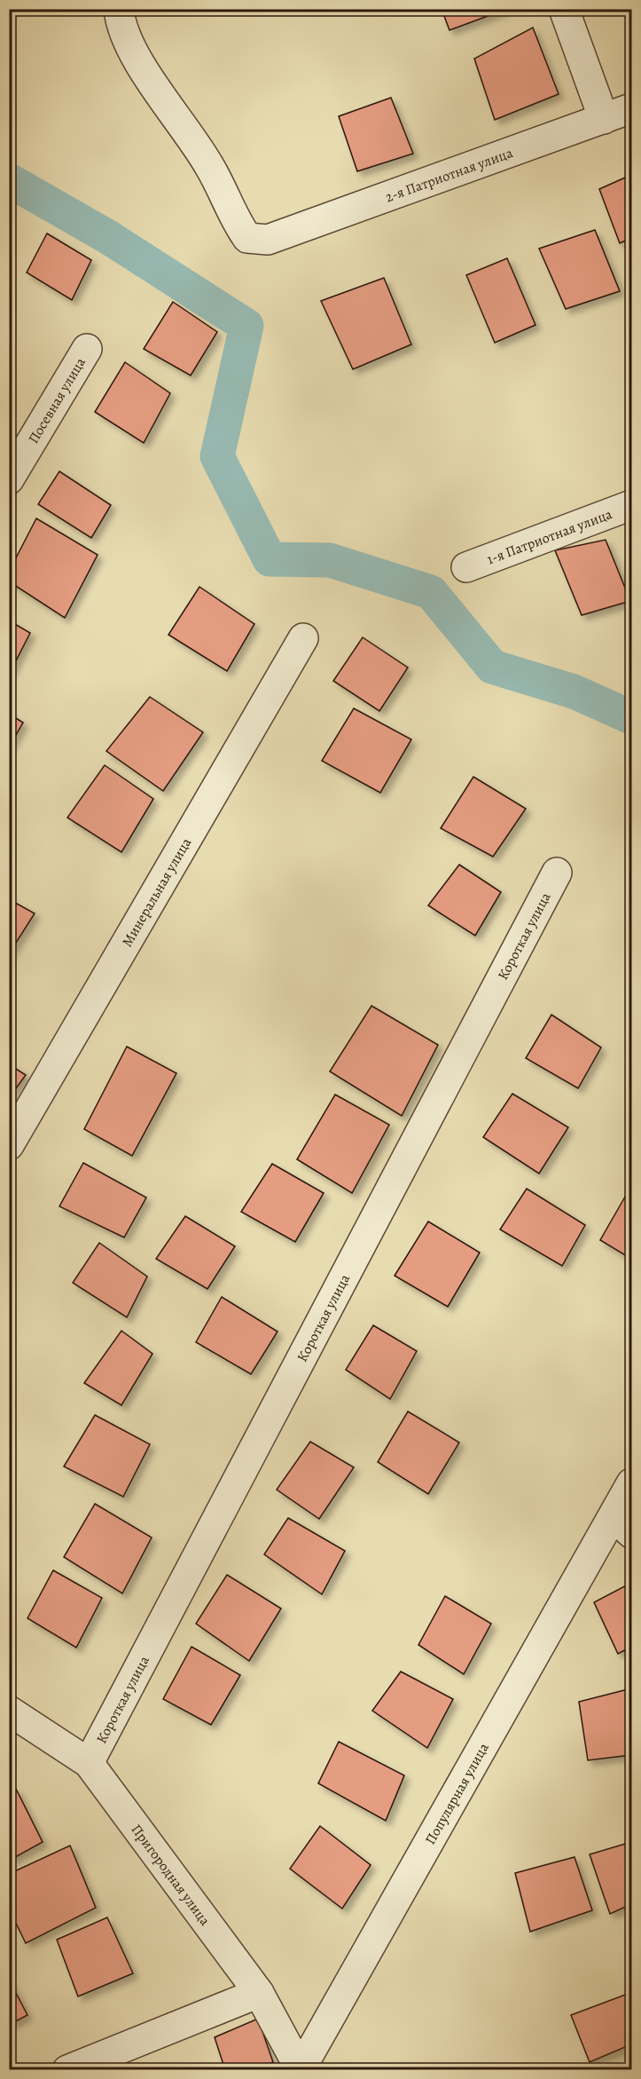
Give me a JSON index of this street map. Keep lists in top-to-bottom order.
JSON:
{
  "streets": {
    "street": [
      "2-я Патриотная улица",
      "Посевная улица",
      "1-я Патриотная улица",
      "Минеральная улица",
      "Короткая улица",
      "Популярная улица",
      "Пригородная улица"
    ]
  },
  "crossings": [
    ["Короткая улица", "Пригородная улица"],
    ["Популярная улица", "Пригородная улица"]
  ]
}
